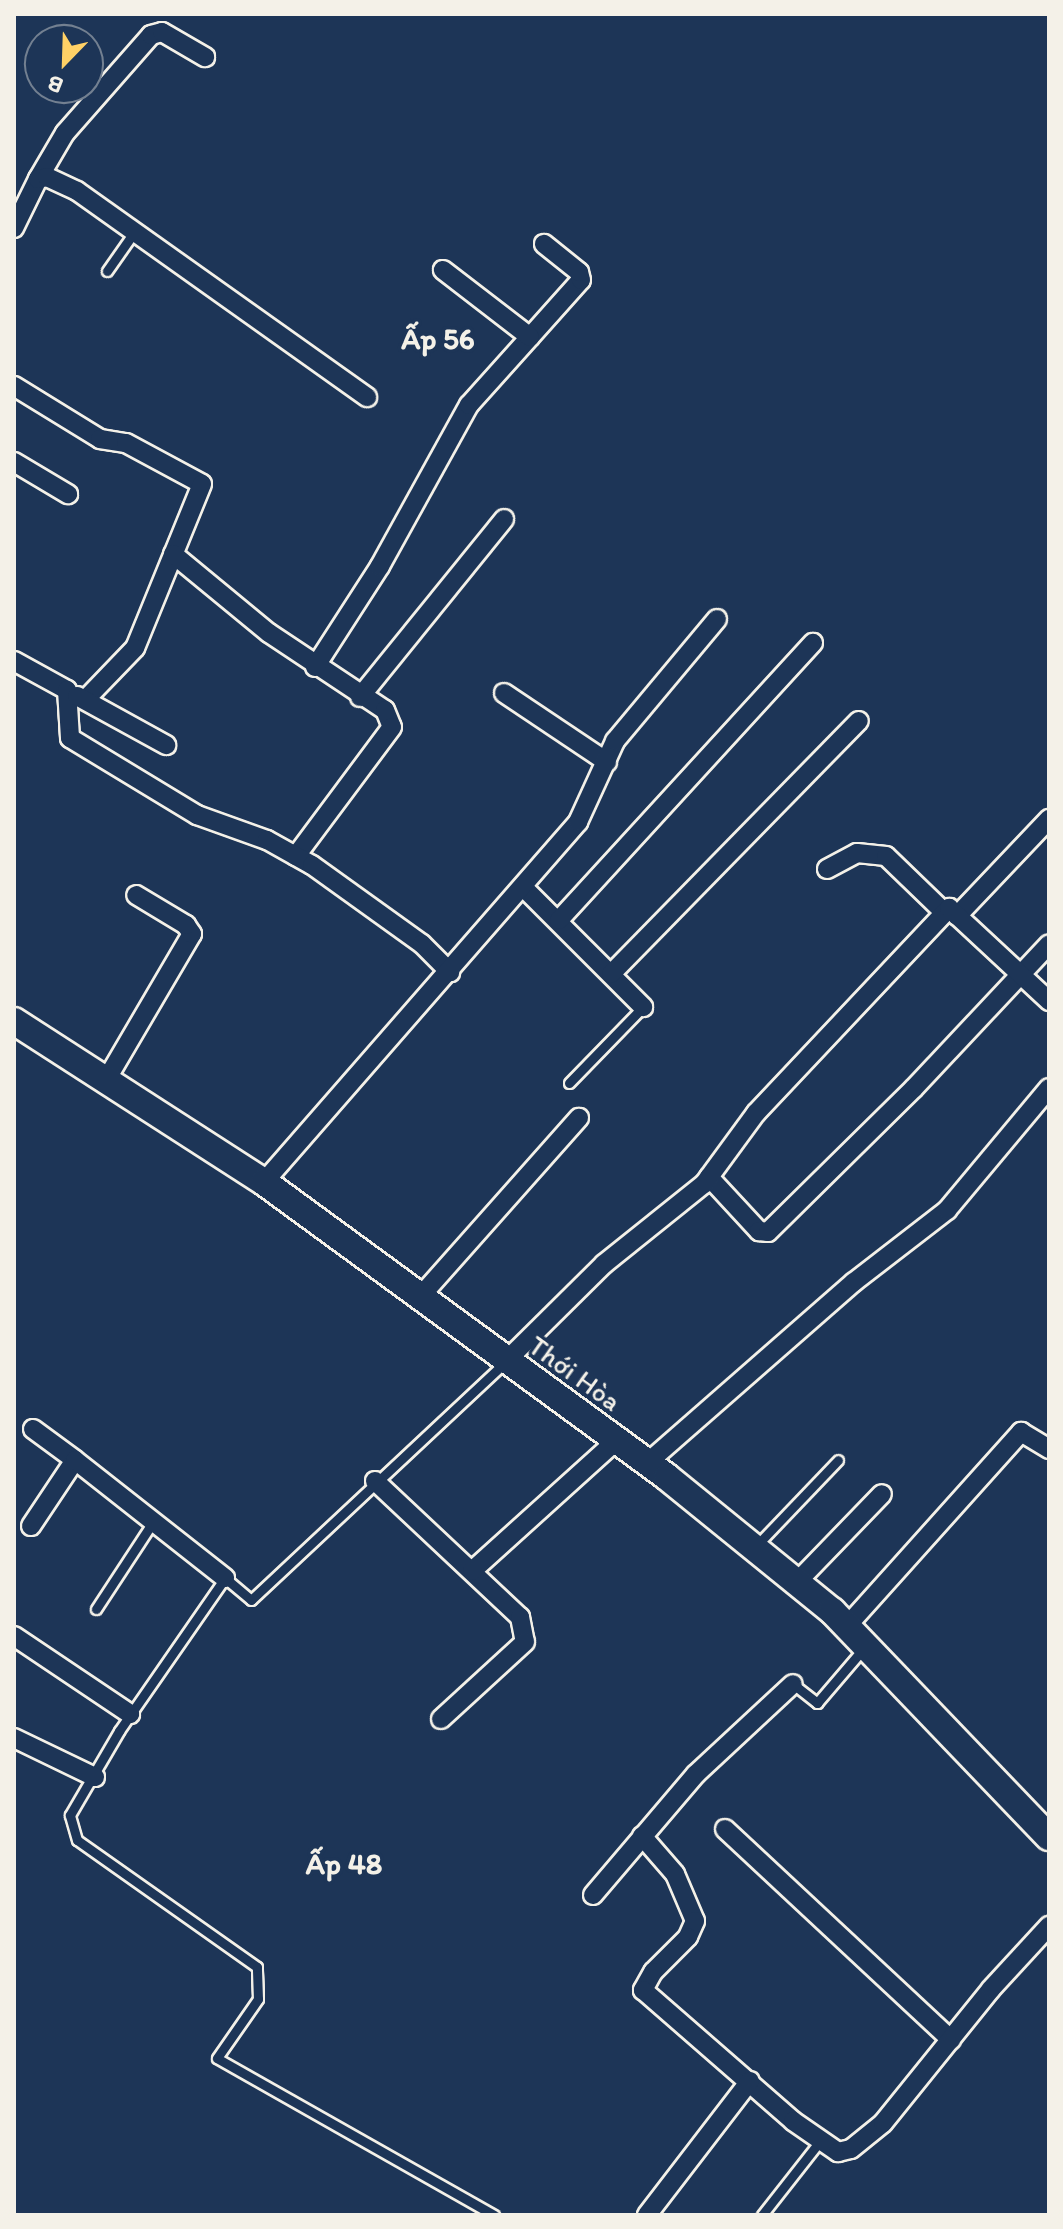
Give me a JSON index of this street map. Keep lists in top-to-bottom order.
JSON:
{
  "streets": {
    "street": ["Thới Hòa"]
  },
  "districts": ["Ấp 56", "Ấp 48"],
  "north": "bottom left"
}
